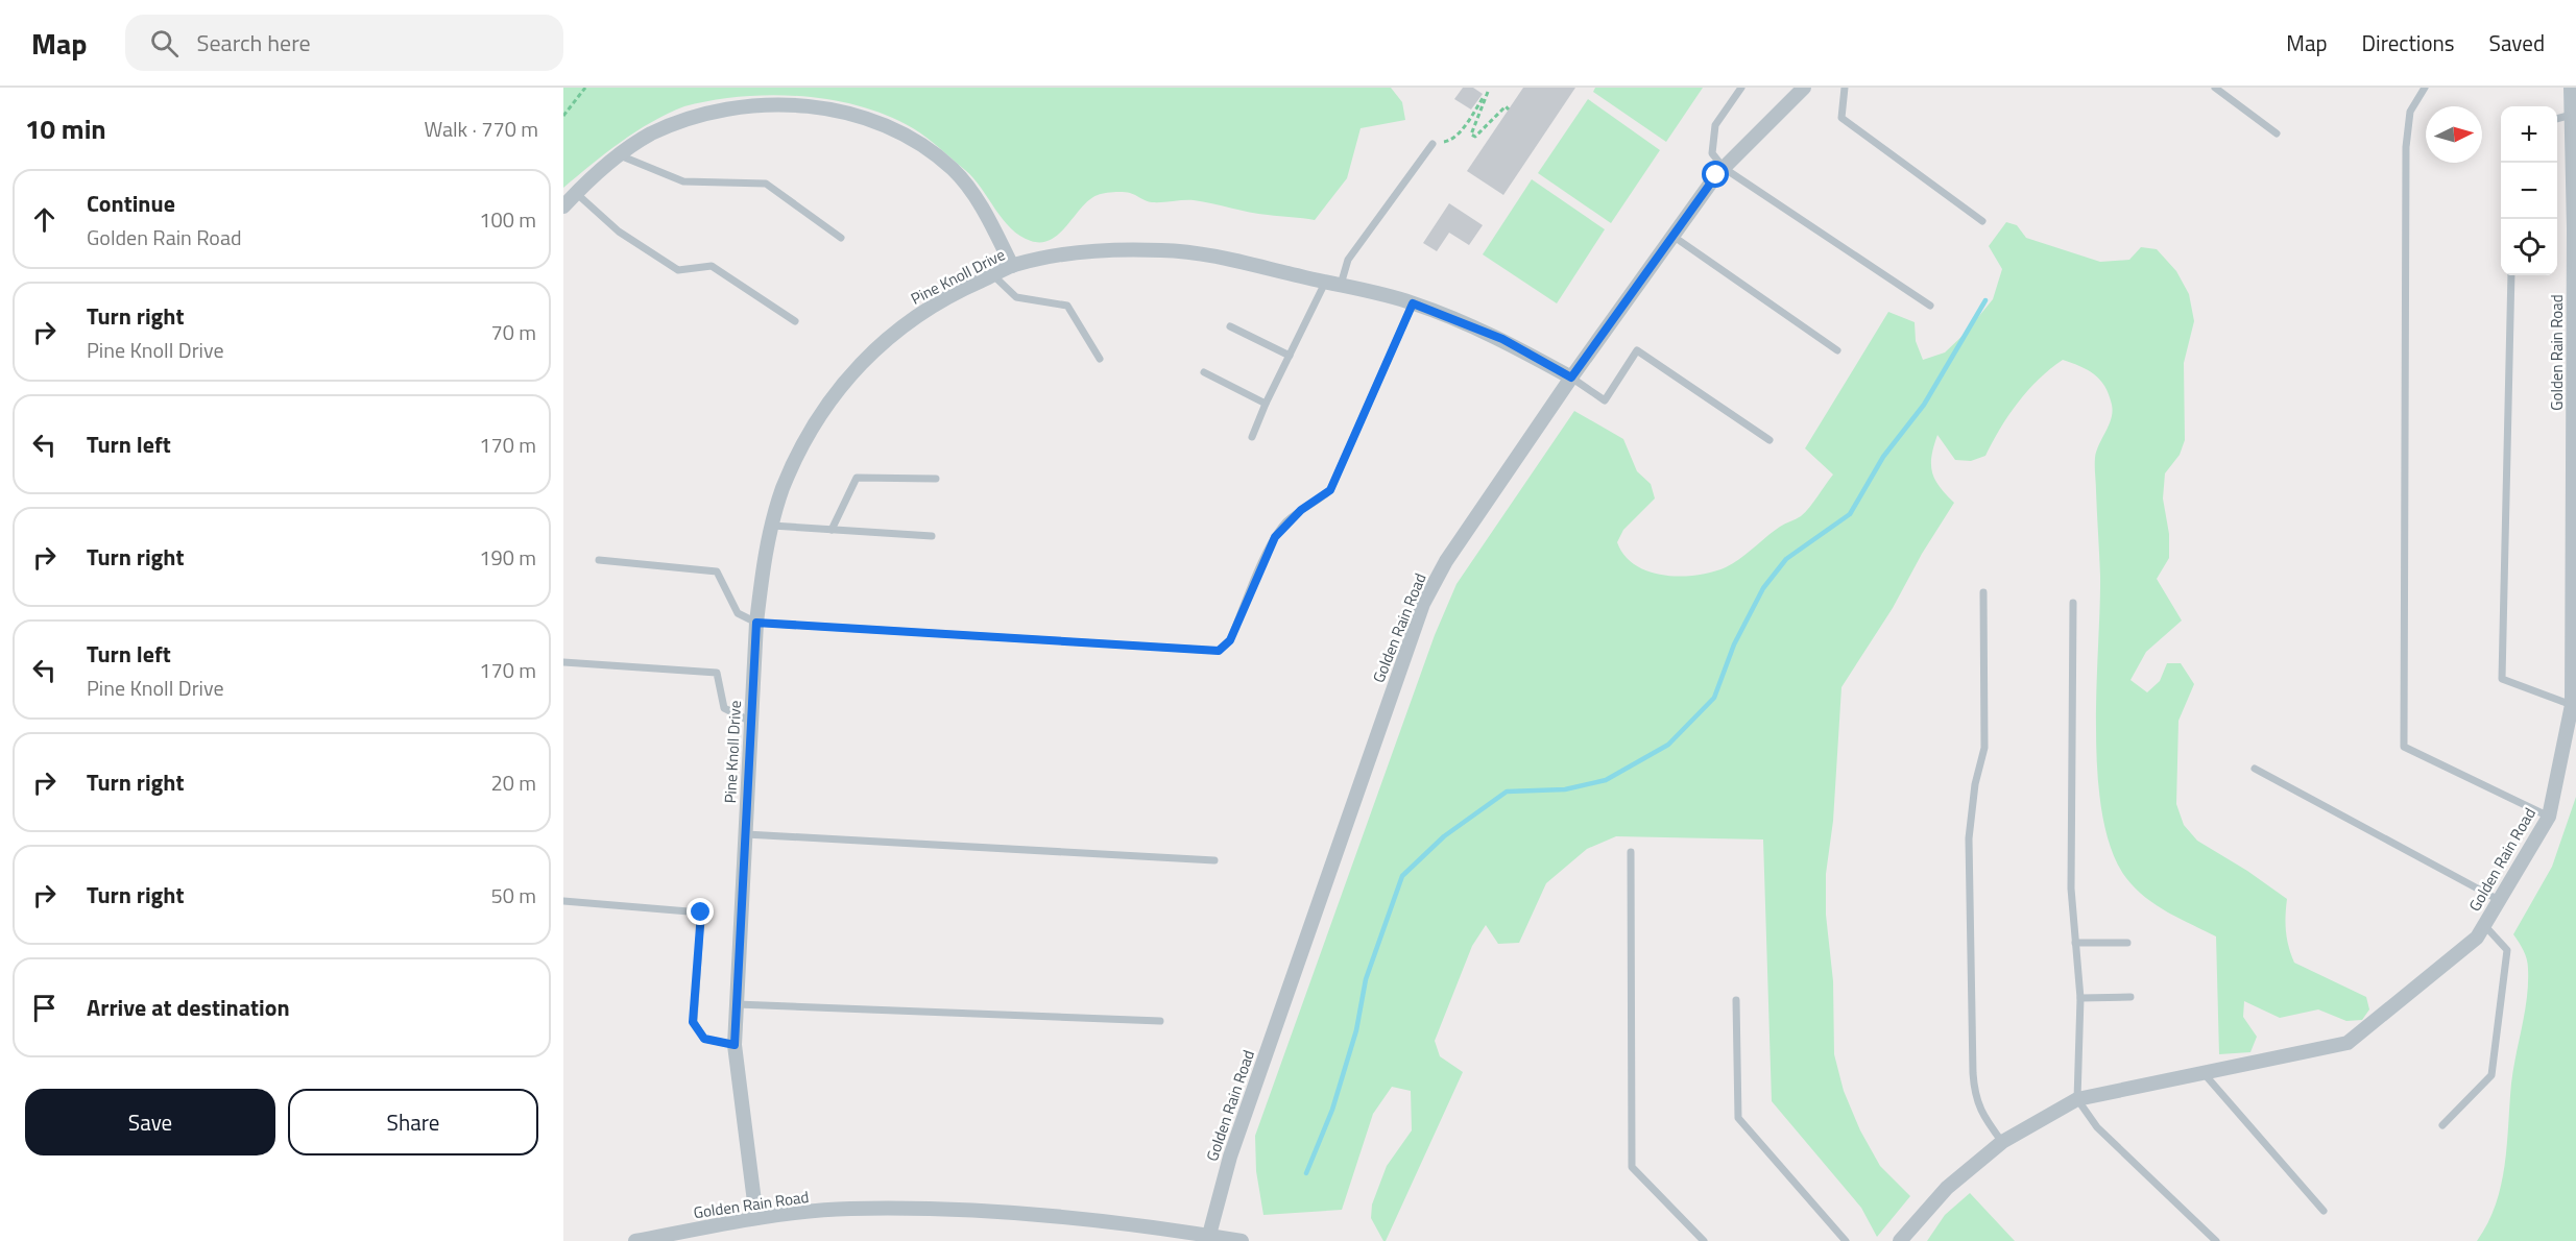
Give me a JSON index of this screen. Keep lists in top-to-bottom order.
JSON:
{
  "streets": {
    "street": ["Pine Knoll Drive", "Golden Rain Road"]
  },
  "crossings": [
    ["Pine Knoll Drive", "Golden Rain Road"]
  ],
  "north": "right",
  "page": {
    "header": "Map",
    "search": "Search here",
    "nav": ["Map", "Directions", "Saved"],
    "heading": ["10 min", "Walk · 770 m"],
    "map_buttons": ["+", "−"],
    "list": [
      ["Continue", "Golden Rain Road", "100 m"],
      ["Turn right", "Pine Knoll Drive", "70 m"],
      ["Turn left", "170 m"],
      ["Turn right", "190 m"],
      ["Turn left", "Pine Knoll Drive", "170 m"],
      ["Turn right", "20 m"],
      ["Turn right", "50 m"],
      "Arrive at destination"
    ],
    "buttons": ["Save", "Share"]
  }
}
